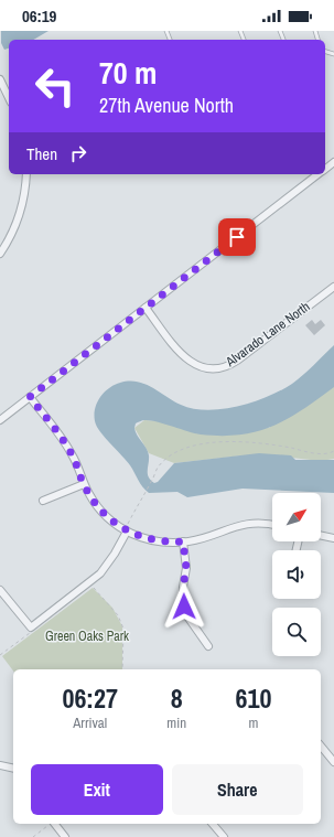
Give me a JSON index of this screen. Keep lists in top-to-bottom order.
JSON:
{
  "streets": {
    "street": ["Alvarado Lane North"]
  },
  "parks": ["Green Oaks Park"],
  "north": "top right",
  "page": {
    "status": "06:19",
    "turn": ["70 m", "27th Avenue North"],
    "then": "Then",
    "eta": [
      "06:27",
      "Arrival",
      "8",
      "min",
      "610",
      "m"
    ],
    "buttons": ["Exit", "Share"]
  }
}
